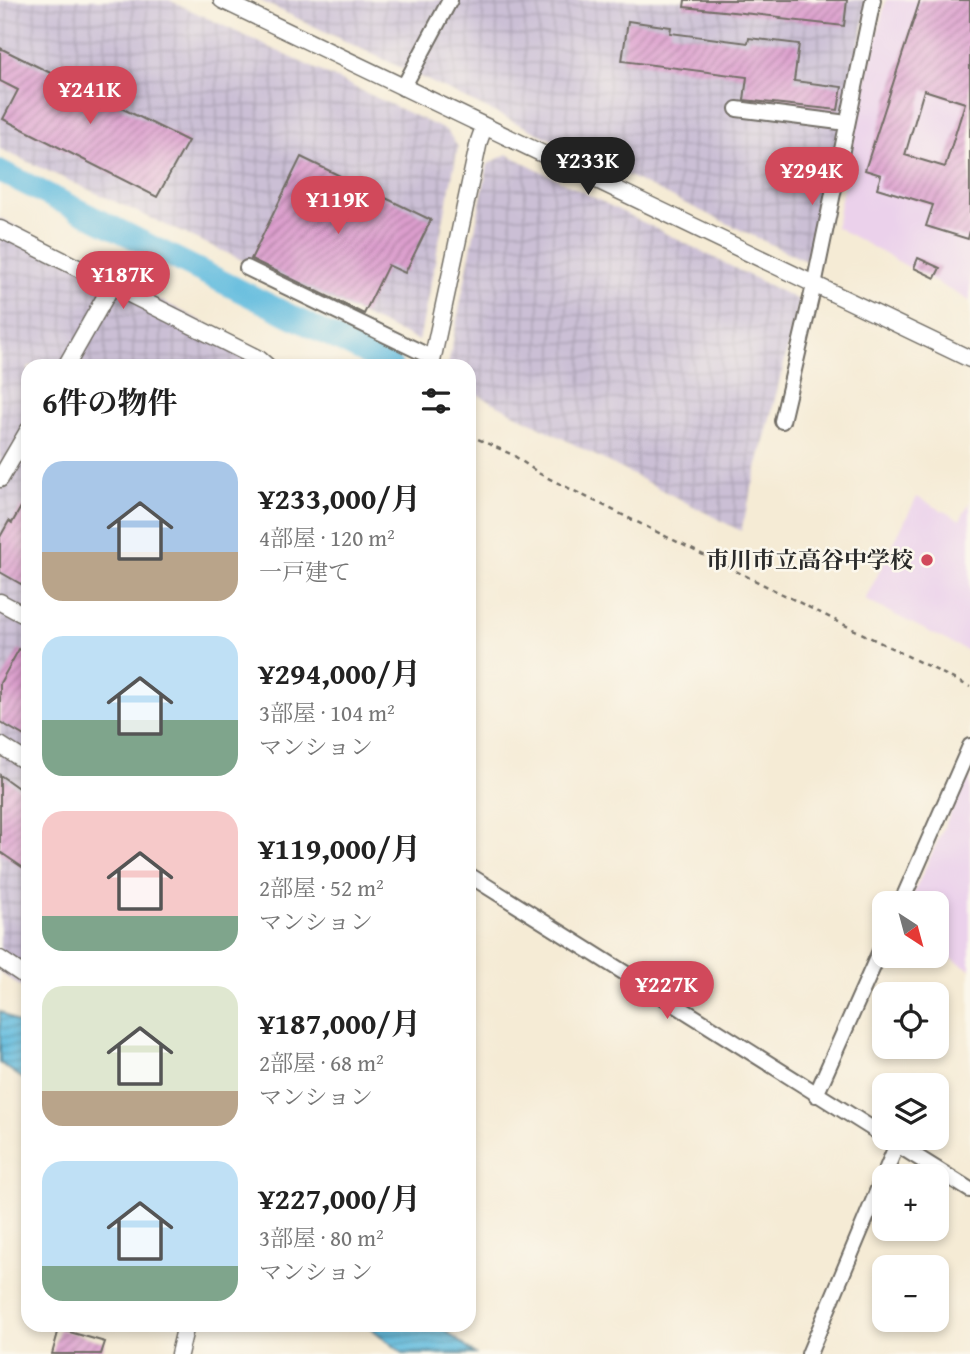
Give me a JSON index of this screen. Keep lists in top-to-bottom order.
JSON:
{
  "places": ["市川市立高谷中学校"],
  "north": "bottom right",
  "page": {
    "price": [
      "¥241K",
      "¥233K",
      "¥294K",
      "¥119K",
      "¥187K",
      "¥227K"
    ],
    "heading": "6件の物件",
    "list": [
      {
        "name": "¥233,000/月",
        "note": "4部屋 · 120 m² · 一戸建て"
      },
      {
        "name": "¥294,000/月",
        "note": "3部屋 · 104 m² · マンション"
      },
      {
        "name": "¥119,000/月",
        "note": "2部屋 · 52 m² · マンション"
      },
      {
        "name": "¥187,000/月",
        "note": "2部屋 · 68 m² · マンション"
      },
      {
        "name": "¥227,000/月",
        "note": "3部屋 · 80 m² · マンション"
      }
    ],
    "map_buttons": ["+", "−"]
  }
}
